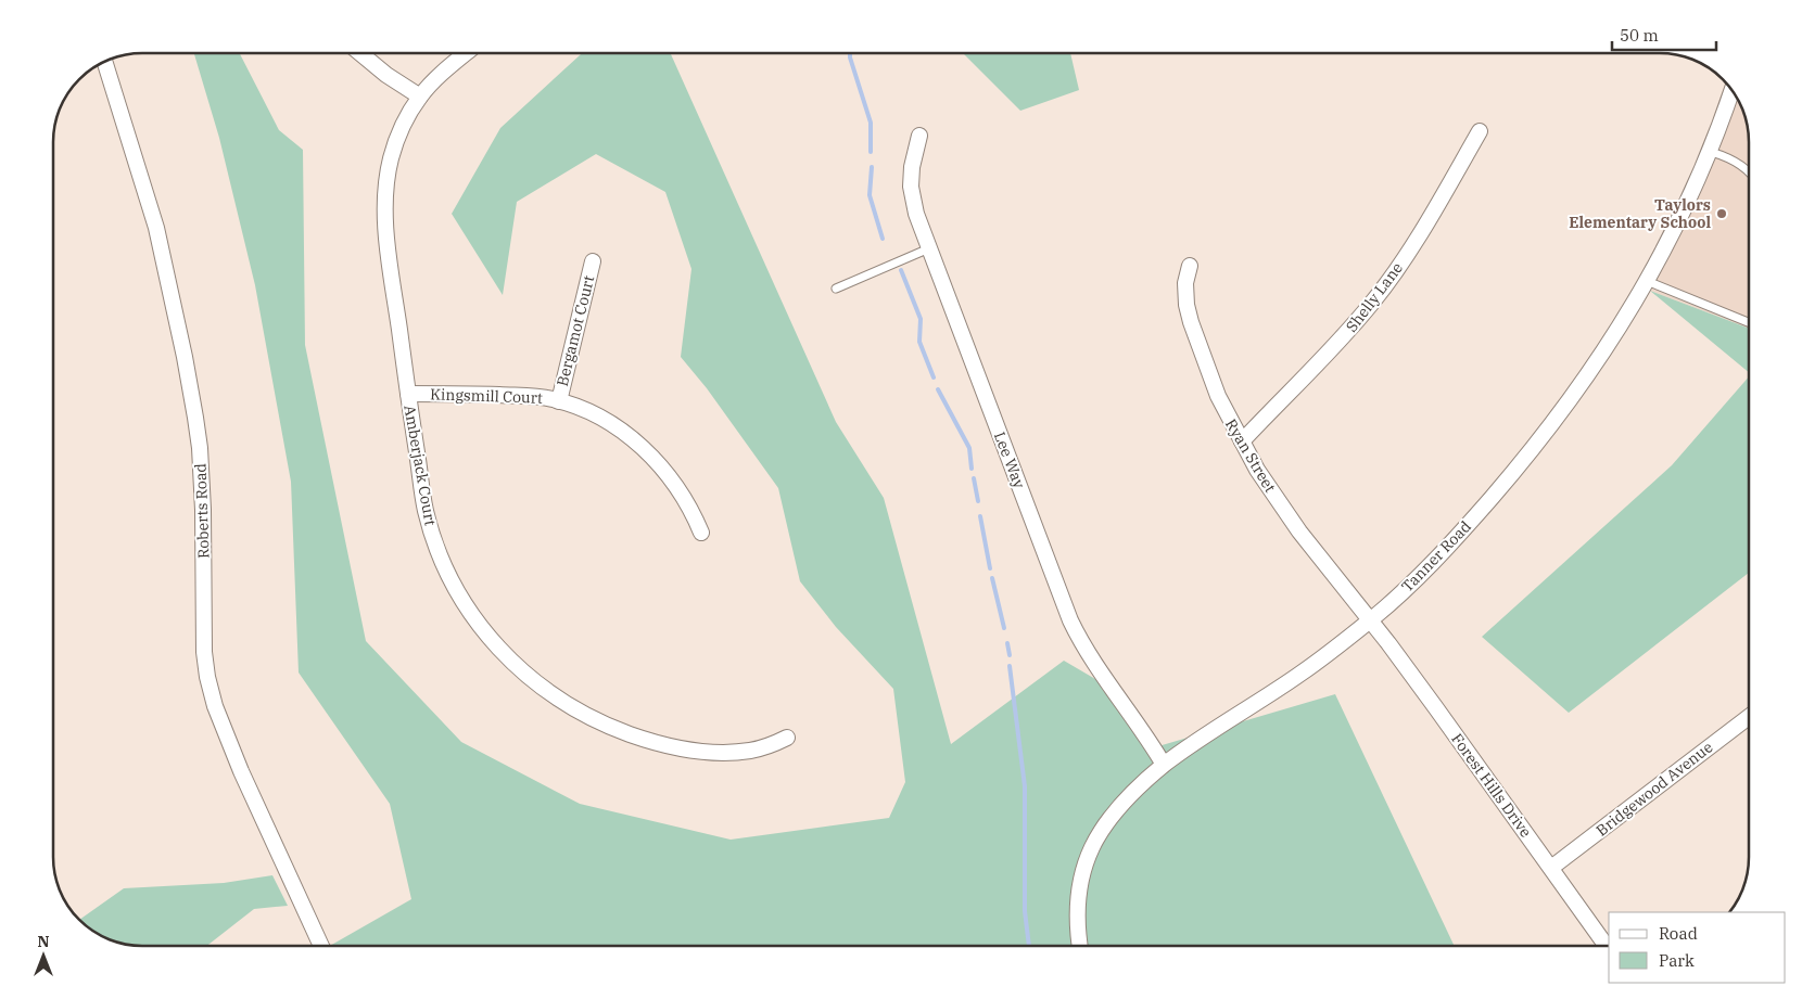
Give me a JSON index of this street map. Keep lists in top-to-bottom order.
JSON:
{
  "streets": {
    "street": [
      "Shelly Lane",
      "Bergamot Court",
      "Kingsmill Court",
      "Ryan Street",
      "Lee Way",
      "Amberjack Court",
      "Roberts Road",
      "Tanner Road",
      "Forest Hills Drive",
      "Bridgewood Avenue"
    ]
  },
  "crossings": [
    ["Shelly Lane", "Ryan Street"],
    ["Bergamot Court", "Kingsmill Court"],
    ["Kingsmill Court", "Amberjack Court"],
    ["Ryan Street", "Tanner Road"],
    ["Ryan Street", "Forest Hills Drive"],
    ["Lee Way", "Tanner Road"],
    ["Tanner Road", "Forest Hills Drive"],
    ["Forest Hills Drive", "Bridgewood Avenue"]
  ],
  "places": ["Taylors Elementary School"],
  "legend": ["Road", "Park"],
  "scale_bar": "50 m",
  "north": "top"
}
